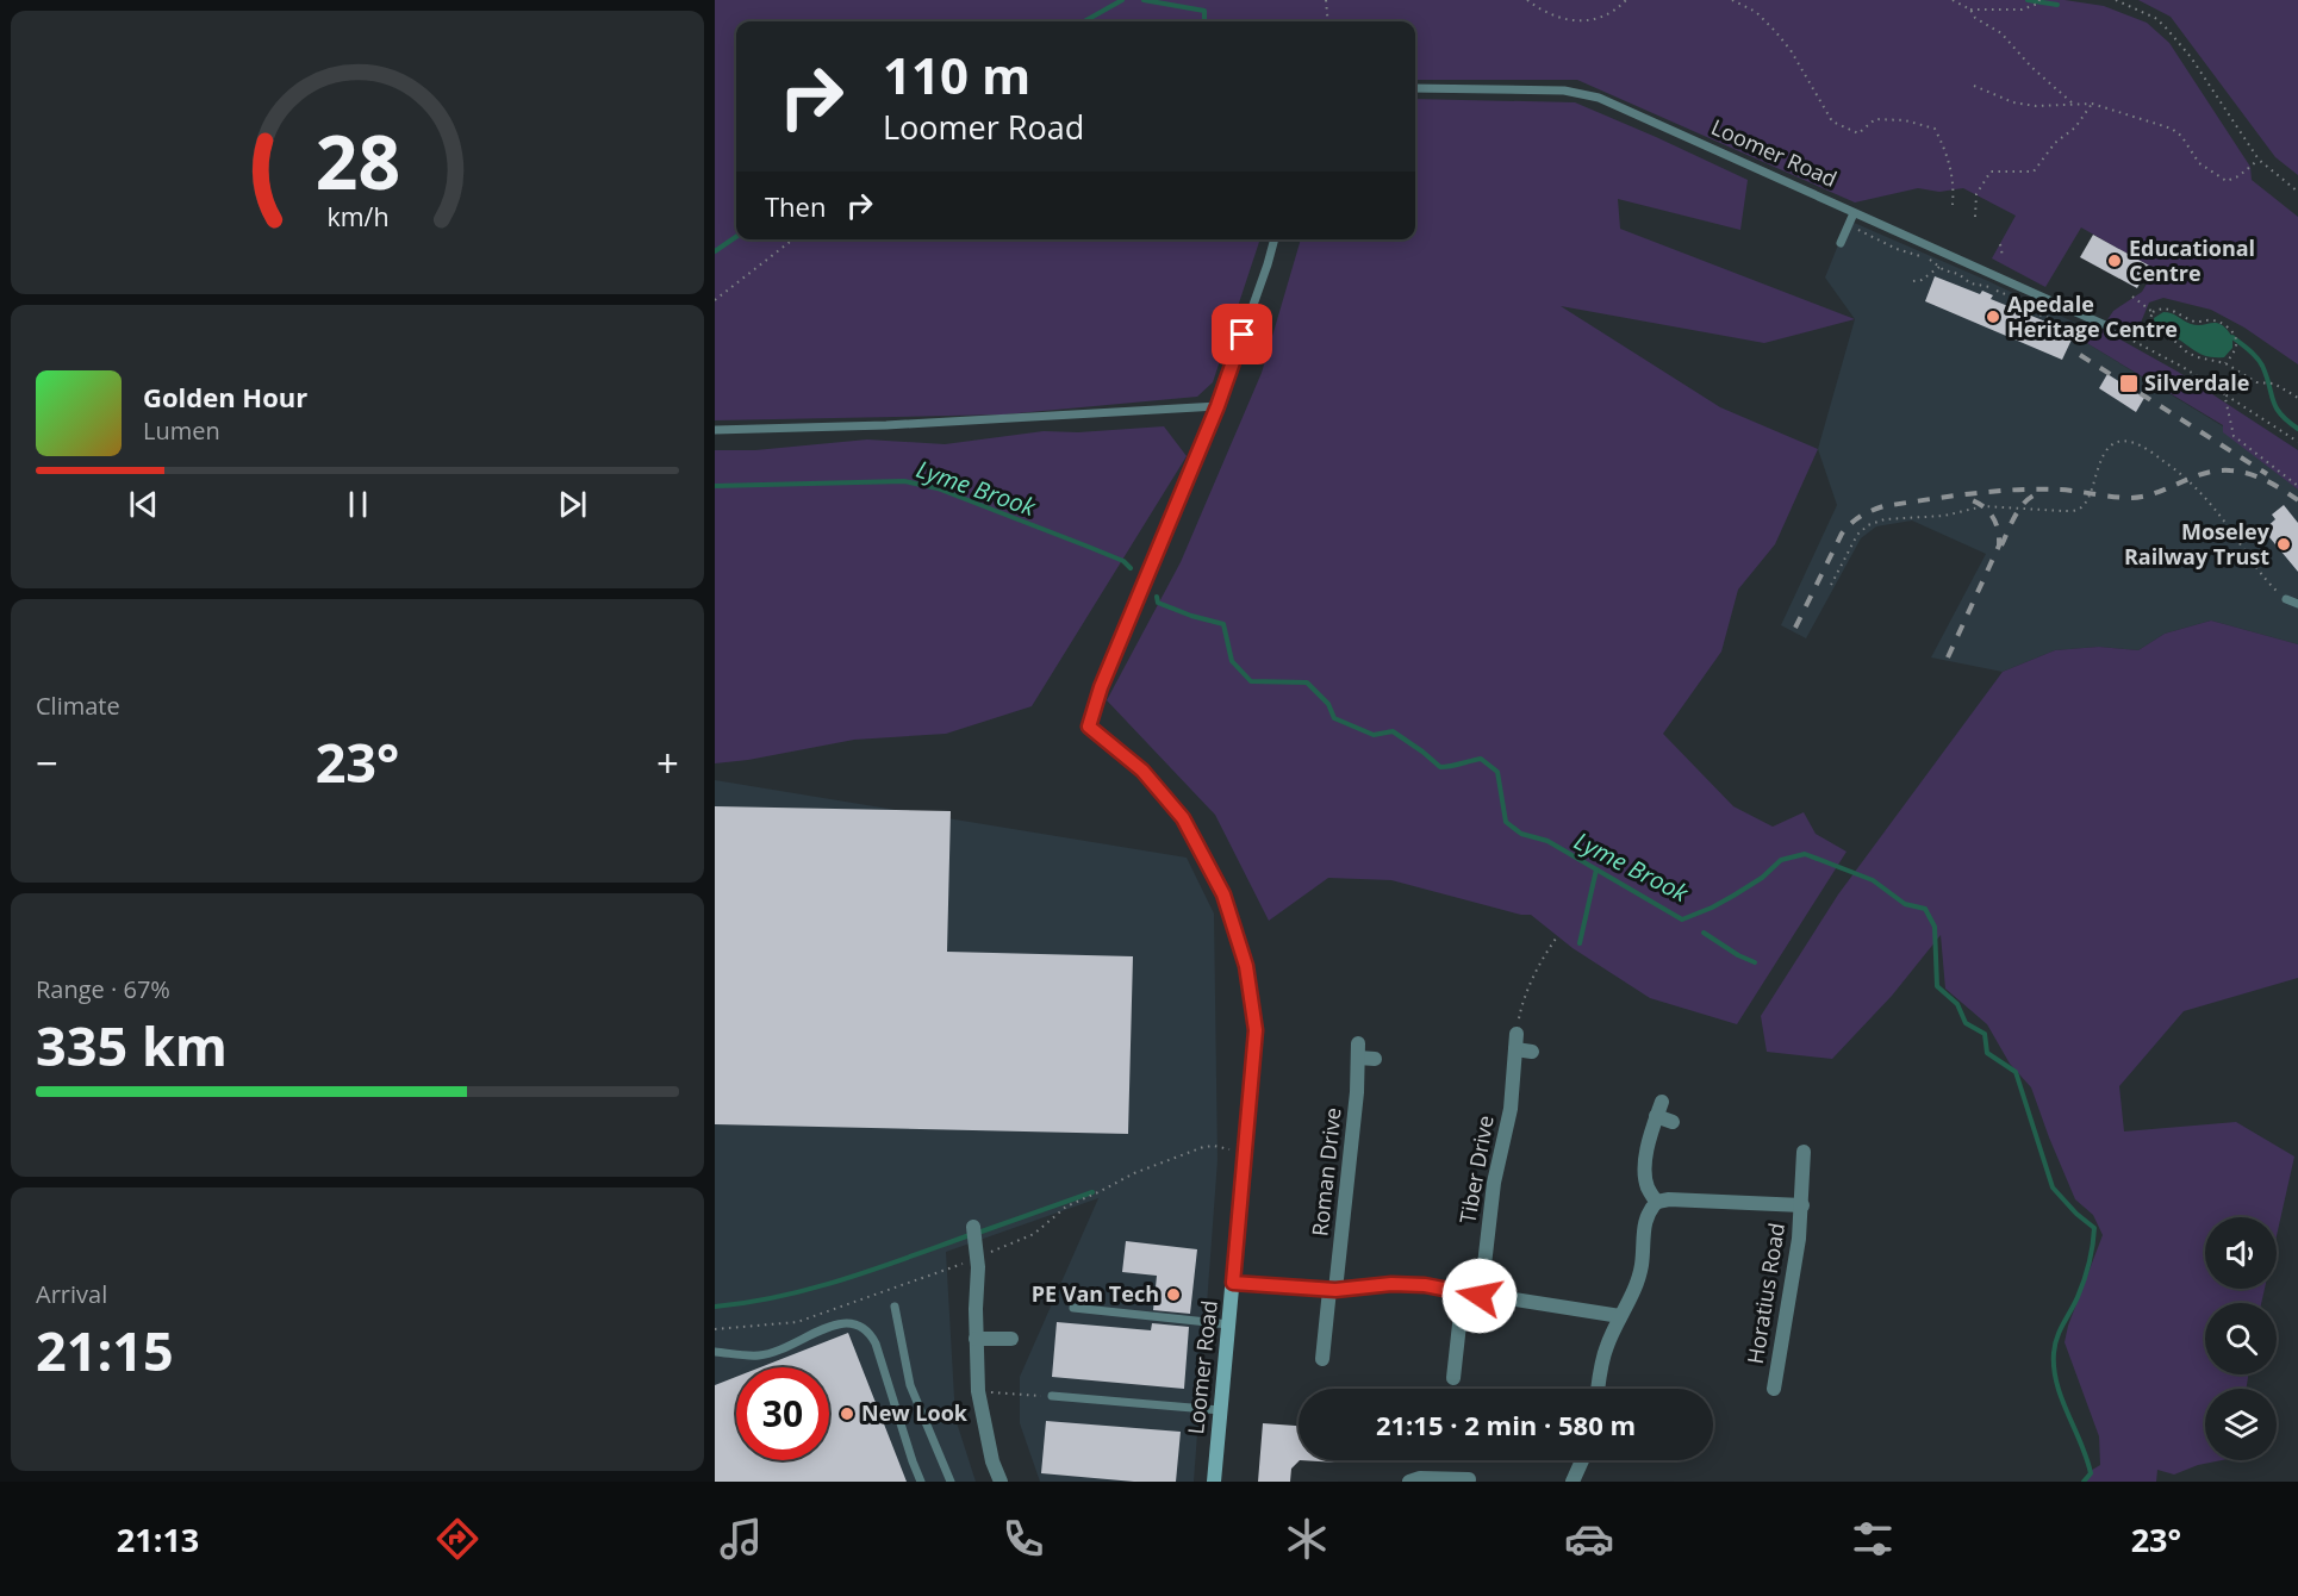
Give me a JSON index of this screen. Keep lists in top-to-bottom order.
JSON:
{
  "streets": {
    "street": [
      "Loomer Road",
      "Tiber Drive",
      "Roman Drive",
      "Horatius Road"
    ]
  },
  "water": ["Lyme Brook"],
  "places": {
    "other": [
      "Educational Centre",
      "Apedale Heritage Centre",
      "Moseley Railway Trust",
      "PE Van Tech",
      "New Look"
    ],
    "transit": ["Silverdale"]
  },
  "page": {
    "turn": ["110 m", "Loomer Road"],
    "then": "Then",
    "song": ["Golden Hour", "Lumen"],
    "tile": [
      "Climate",
      ["Range · 67%", "335 km"],
      ["Arrival", "21:15"]
    ],
    "heat": ["−", "23°", "+"],
    "limit": "30",
    "trip": "21:15 · 2 min · 580 m",
    "tabs": ["21:13", "23°"],
    "gauge": ["28", "km/h"]
  }
}
